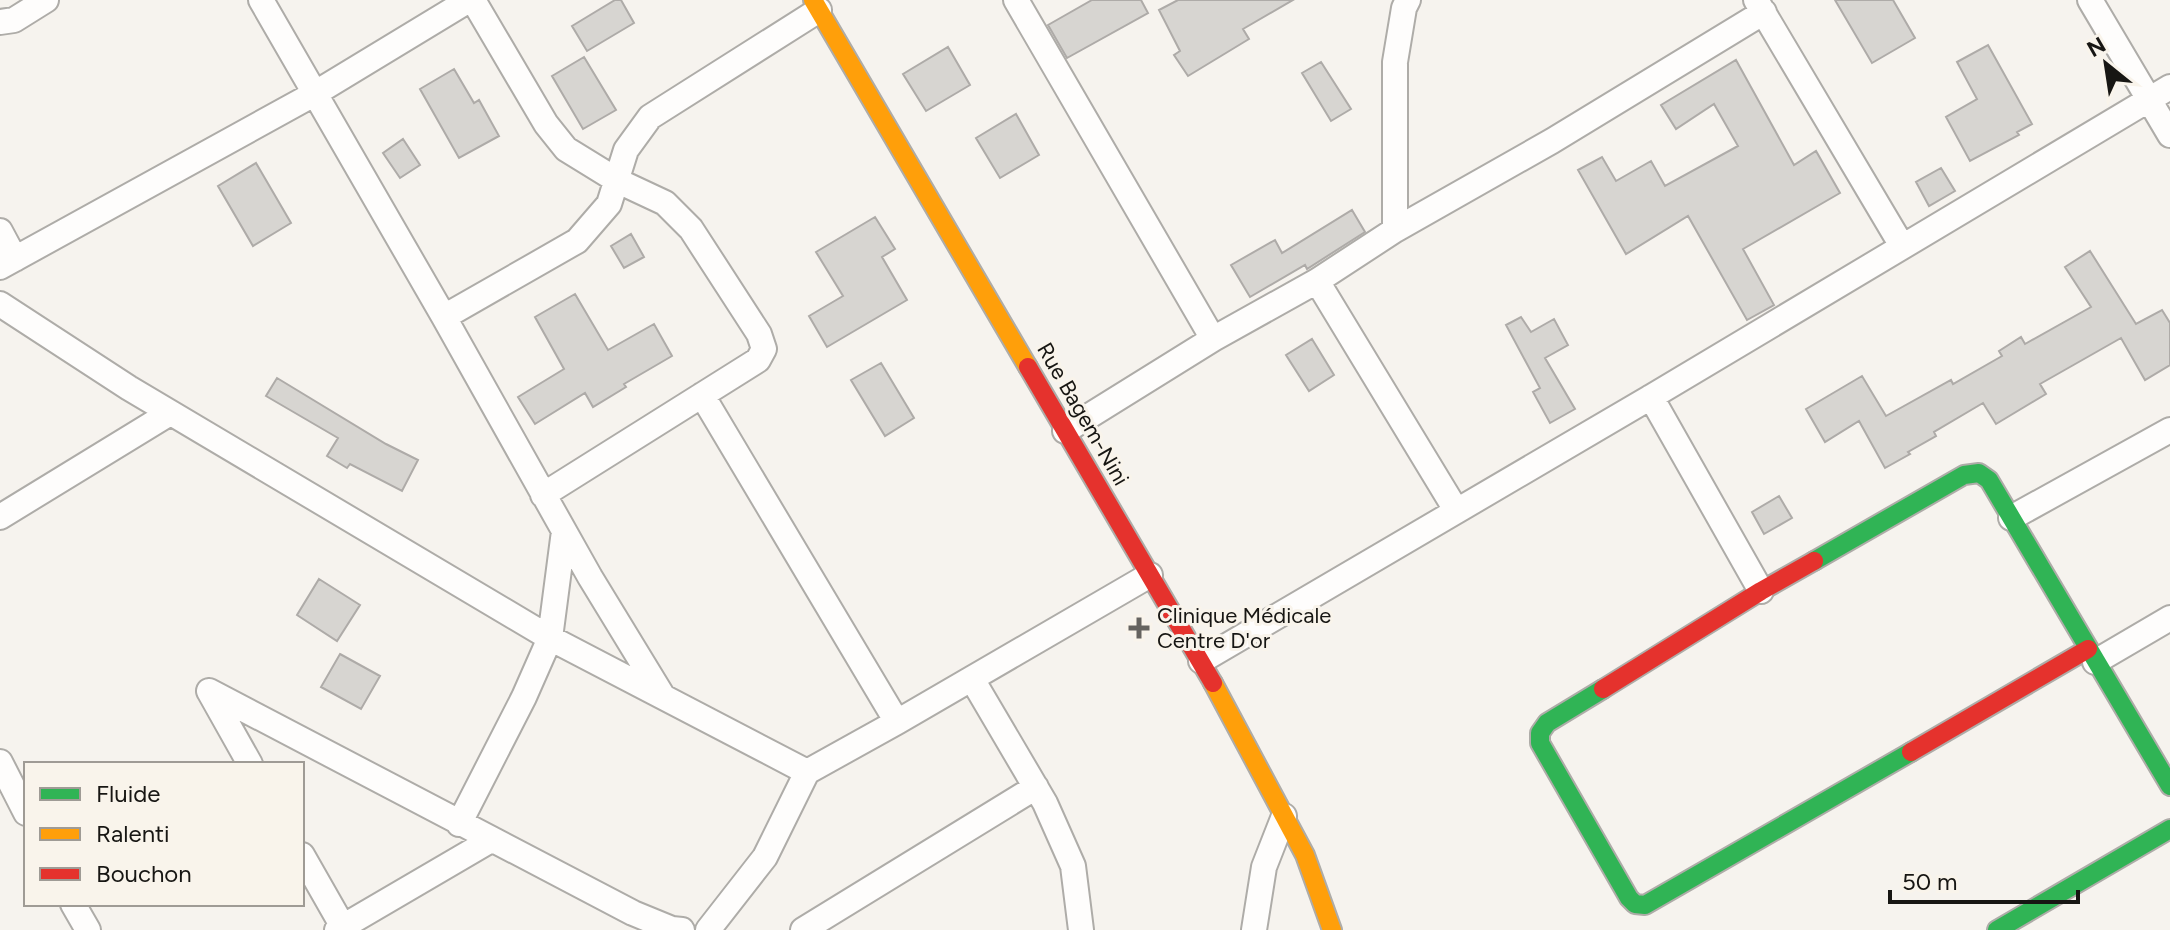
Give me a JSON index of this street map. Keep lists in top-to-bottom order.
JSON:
{
  "streets": {
    "street": ["Rue Bagem-Nini"]
  },
  "places": {
    "health": ["Clinique Médicale Centre D'or"]
  },
  "legend": ["Fluide", "Ralenti", "Bouchon"],
  "scale_bar": "50 m",
  "north": "top left"
}
